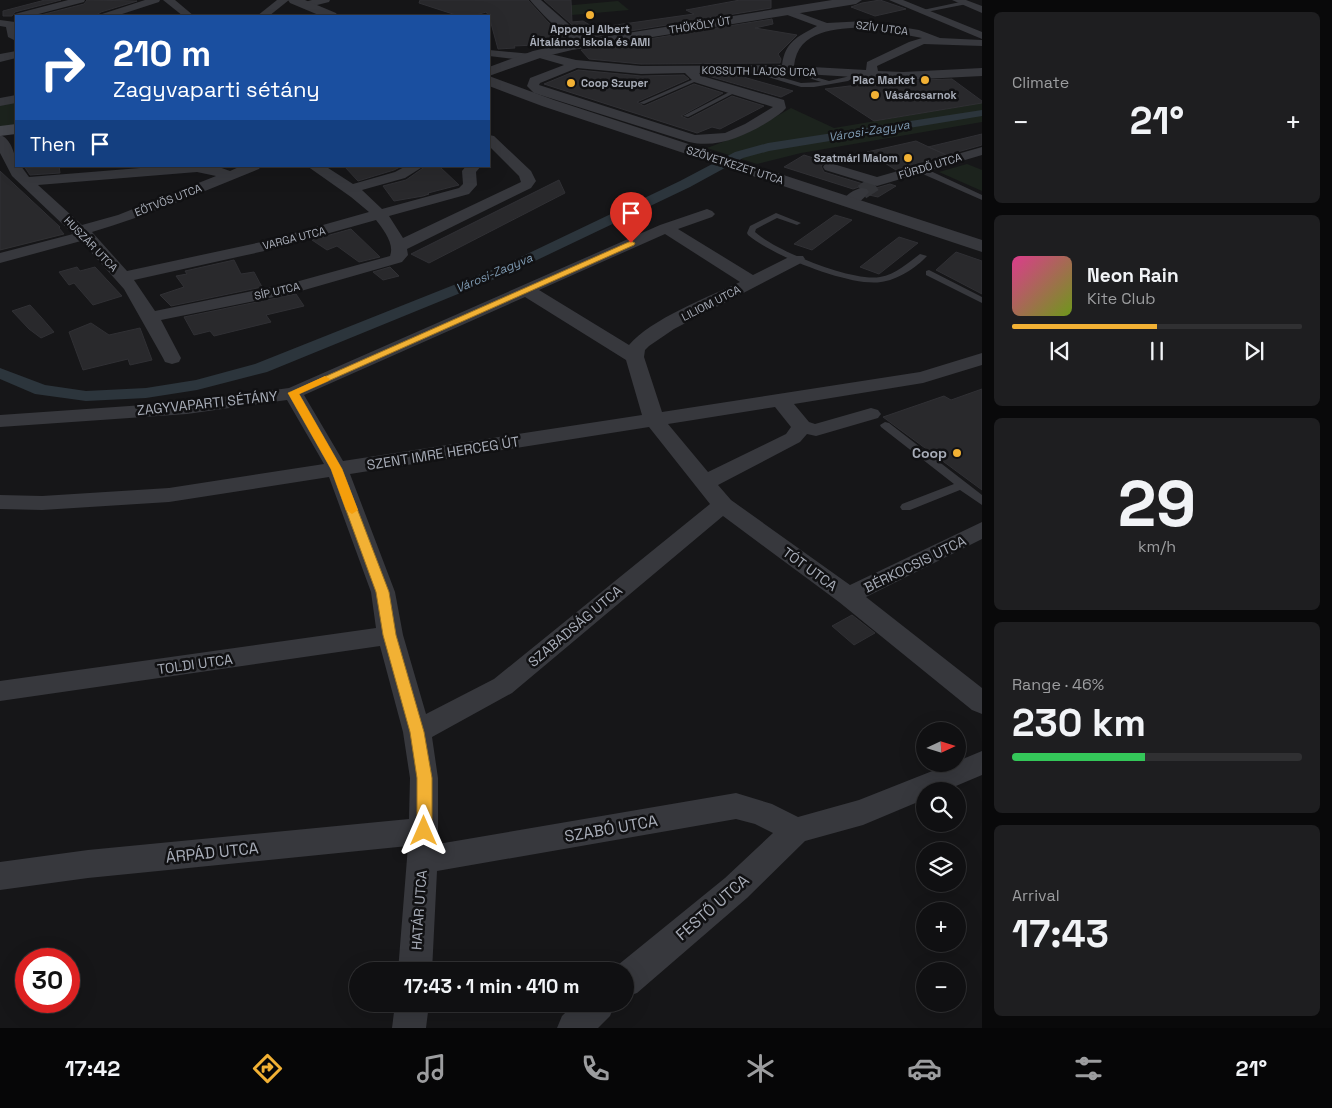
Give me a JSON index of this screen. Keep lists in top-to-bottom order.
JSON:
{
  "streets": {
    "street": [
      "THÖKÖLY ÚT",
      "SZÍV UTCA",
      "KOSSUTH LAJOS UTCA",
      "SZÖVETKEZET UTCA",
      "FÜRDŐ UTCA",
      "EÖTVÖS UTCA",
      "VARGA UTCA",
      "HUSZÁR UTCA",
      "SÍP UTCA",
      "LILIOM UTCA",
      "ZAGYVAPARTI SÉTÁNY",
      "SZENT IMRE HERCEG ÚT",
      "BÉRKOCSIS UTCA",
      "TÓT UTCA",
      "SZABADSÁG UTCA",
      "TOLDI UTCA",
      "SZABÓ UTCA",
      "ÁRPÁD UTCA",
      "FESTŐ UTCA",
      "HATÁR UTCA"
    ]
  },
  "crossings": [
    ["THÖKÖLY ÚT", "SZÍV UTCA"],
    ["THÖKÖLY ÚT", "KOSSUTH LAJOS UTCA"],
    ["SZÍV UTCA", "KOSSUTH LAJOS UTCA"],
    ["KOSSUTH LAJOS UTCA", "SZÖVETKEZET UTCA"],
    ["EÖTVÖS UTCA", "HUSZÁR UTCA"],
    ["VARGA UTCA", "HUSZÁR UTCA"],
    ["HUSZÁR UTCA", "SÍP UTCA"],
    ["ZAGYVAPARTI SÉTÁNY", "HATÁR UTCA"],
    ["SZENT IMRE HERCEG ÚT", "TÓT UTCA"],
    ["SZENT IMRE HERCEG ÚT", "HATÁR UTCA"],
    ["BÉRKOCSIS UTCA", "TÓT UTCA"],
    ["TÓT UTCA", "SZABADSÁG UTCA"],
    ["SZABADSÁG UTCA", "HATÁR UTCA"],
    ["TOLDI UTCA", "HATÁR UTCA"],
    ["SZABÓ UTCA", "ÁRPÁD UTCA"],
    ["SZABÓ UTCA", "FESTŐ UTCA"],
    ["SZABÓ UTCA", "HATÁR UTCA"],
    ["ÁRPÁD UTCA", "HATÁR UTCA"]
  ],
  "water": ["Városi-Zagyva"],
  "places": [
    "Apponyi Albert Általános Iskola és AMI",
    "Piac Market",
    "Coop Szuper",
    "Vásárcsarnok",
    "Szatmári Malom",
    "Coop"
  ],
  "north": "right",
  "page": {
    "tile": [
      "Climate",
      ["29", "km/h"],
      ["Range · 46%", "230 km"],
      ["Arrival", "17:43"]
    ],
    "turn": ["210 m", "Zagyvaparti sétány"],
    "heat": ["−", "21°", "+"],
    "then": "Then",
    "song": ["Neon Rain", "Kite Club"],
    "map_buttons": ["+", "−"],
    "limit": "30",
    "trip": "17:43 · 1 min · 410 m",
    "tabs": ["17:42", "21°"]
  }
}
